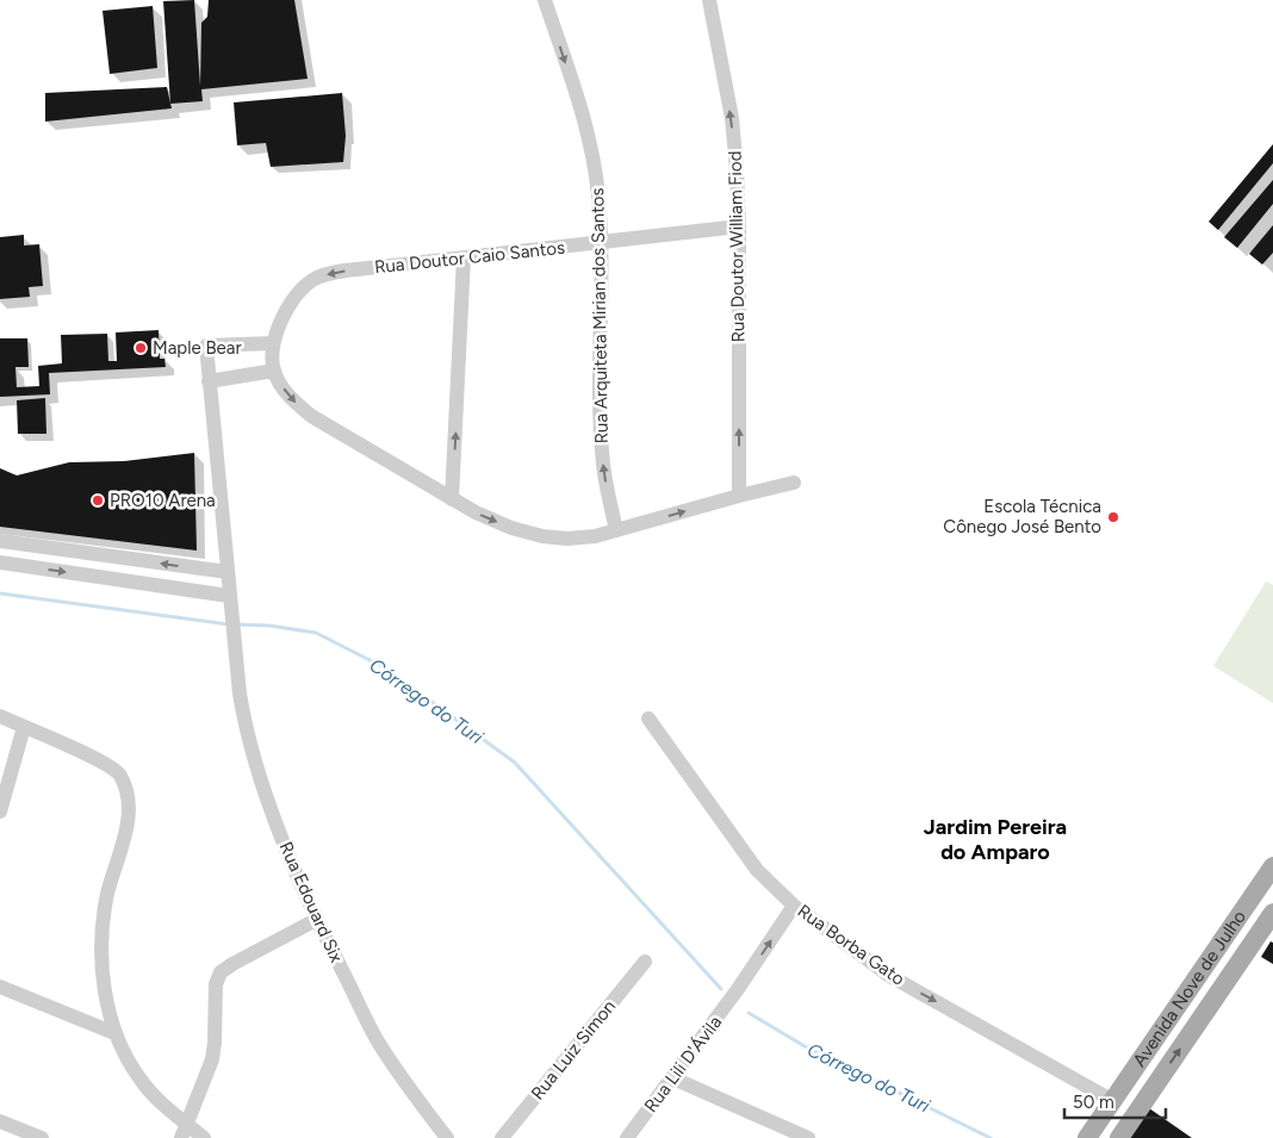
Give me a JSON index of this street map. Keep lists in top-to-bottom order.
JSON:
{
  "streets": {
    "main road": ["Avenida Nove de Julho"],
    "street": [
      "Rua Doutor William Fiod",
      "Rua Doutor Caio Santos",
      "Rua Arquiteta Mirian dos Santos",
      "Rua Edouard Six",
      "Rua Borba Gato",
      "Rua Luiz Simon",
      "Rua Lili D'Ávila"
    ]
  },
  "crossings": [
    ["Rua Doutor William Fiod", "Rua Doutor Caio Santos"],
    ["Rua Doutor Caio Santos", "Rua Arquiteta Mirian dos Santos"],
    ["Rua Doutor Caio Santos", "Rua Edouard Six"],
    ["Rua Borba Gato", "Avenida Nove de Julho"],
    ["Rua Borba Gato", "Rua Lili D'Ávila"]
  ],
  "one_way": [
    "Rua Doutor William Fiod",
    "Rua Doutor Caio Santos",
    "Rua Borba Gato",
    "Rua Lili D'Ávila"
  ],
  "districts": ["Jardim Pereira do Amparo"],
  "water": ["Córrego do Turi"],
  "places": ["Maple Bear", "PRO10 Arena", "Escola Técnica Cônego José Bento"],
  "scale_bar": "50 m"
}
